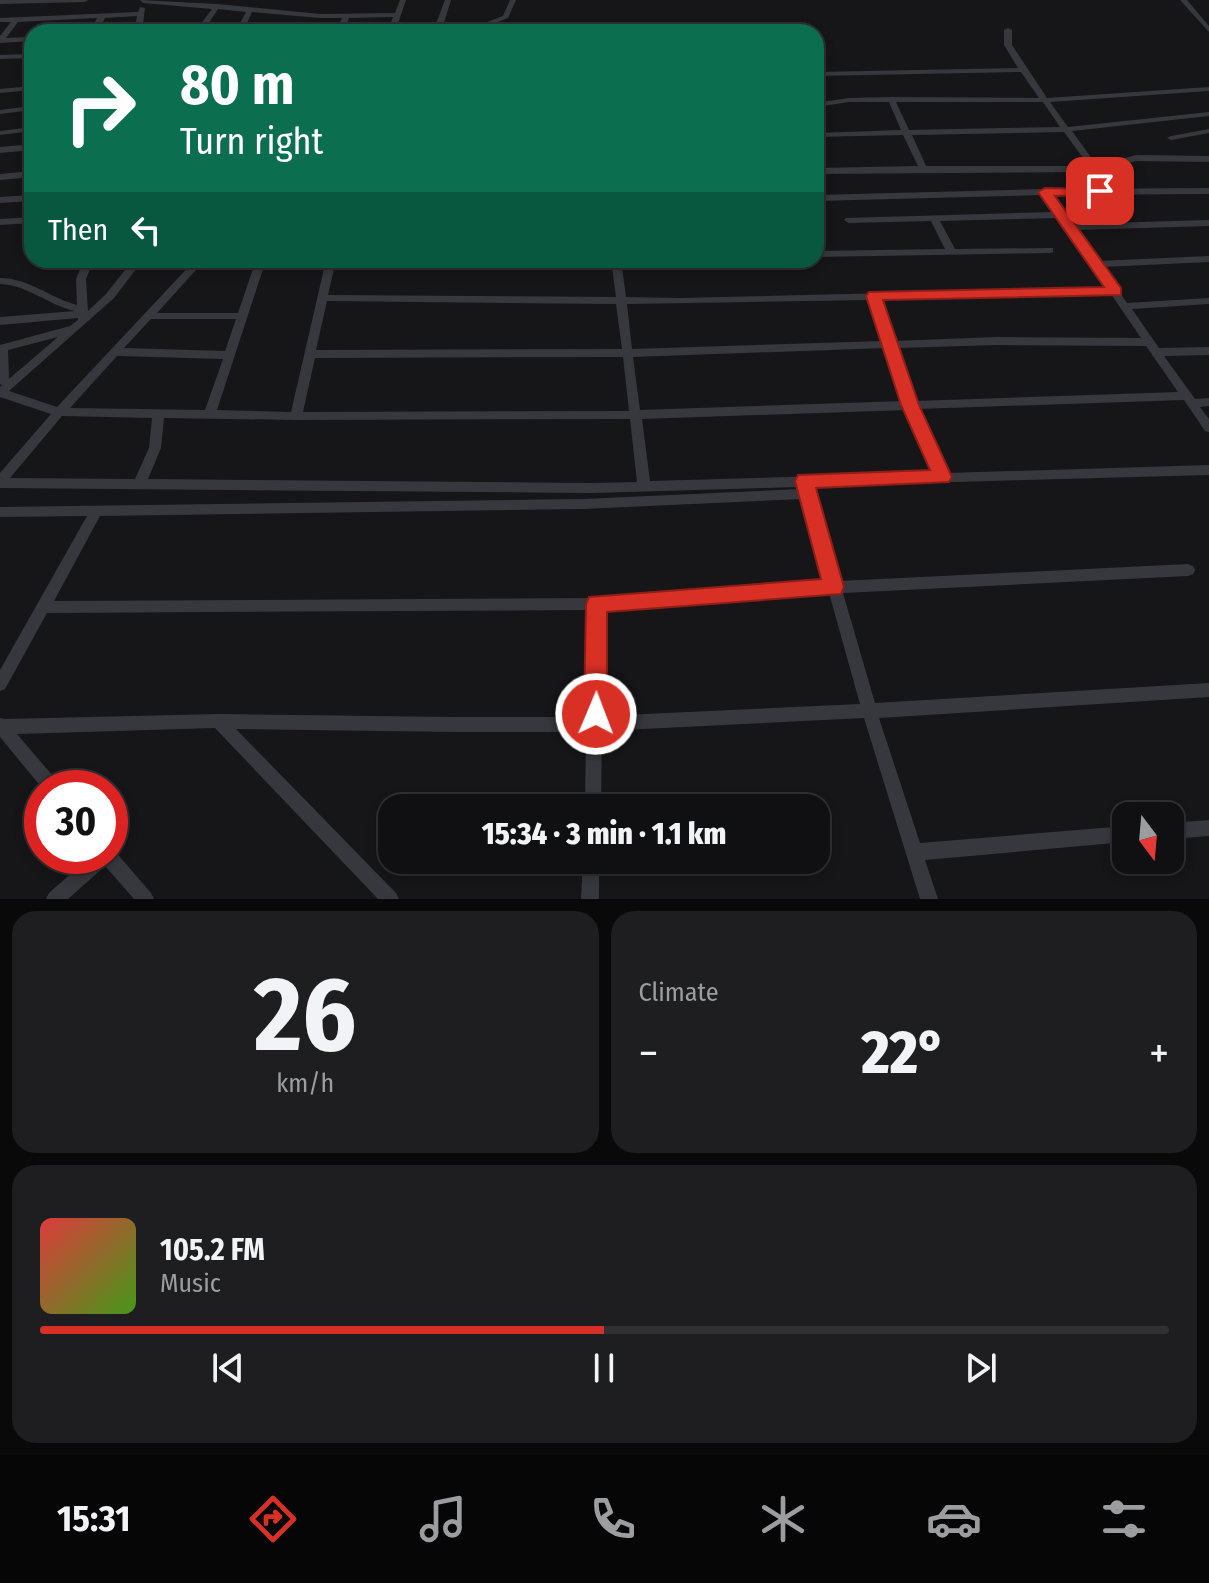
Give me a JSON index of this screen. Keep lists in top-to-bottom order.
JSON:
{
  "north": "bottom",
  "page": {
    "turn": ["80 m", "Turn right"],
    "then": "Then",
    "limit": "30",
    "trip": "15:34 · 3 min · 1.1 km",
    "tile": [
      ["26", "km/h"],
      "Climate"
    ],
    "heat": ["−", "22°", "+"],
    "song": ["105.2 FM", "Music"],
    "tabs": "15:31"
  }
}
